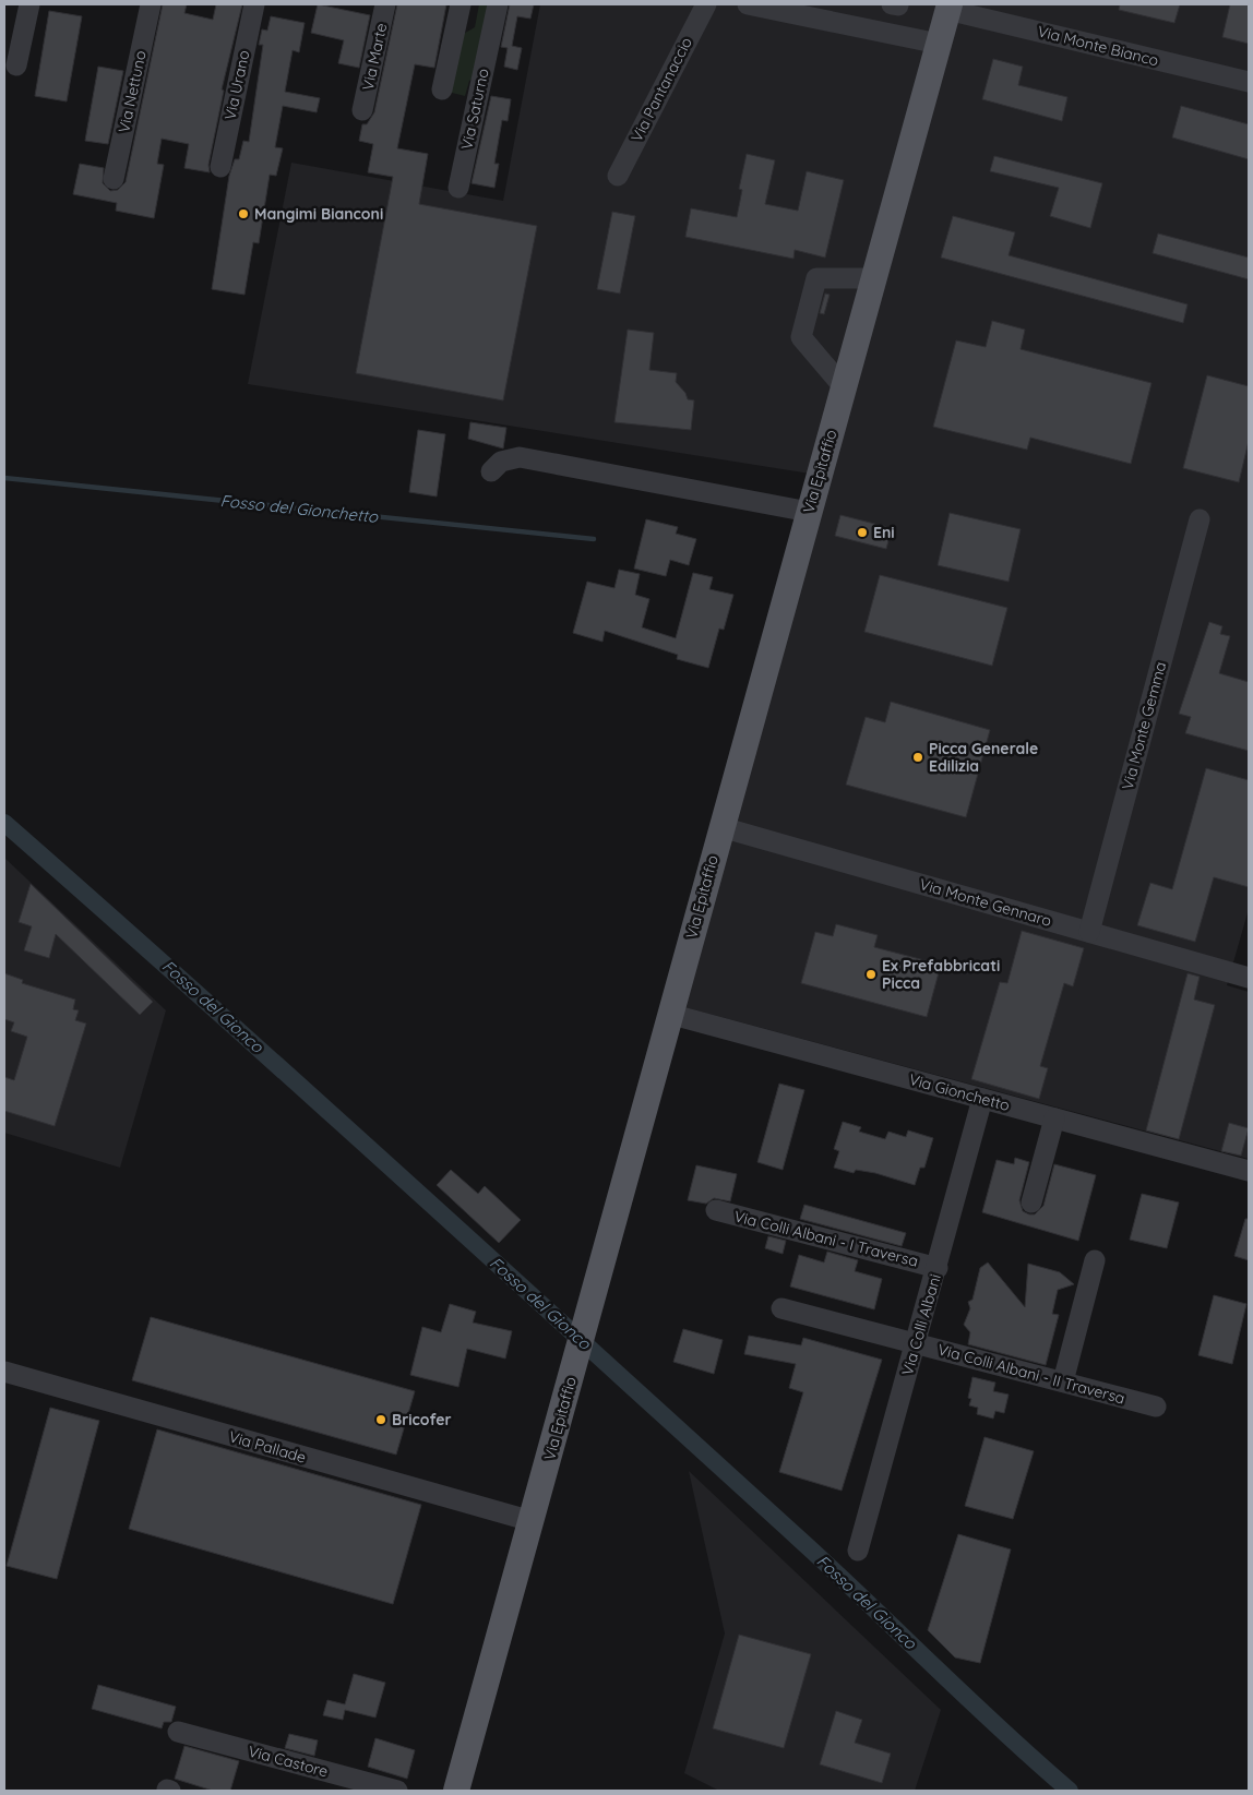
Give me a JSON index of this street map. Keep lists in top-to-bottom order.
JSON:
{
  "streets": {
    "main road": ["Via Epitaffio"],
    "street": [
      "Via Monte Bianco",
      "Via Marte",
      "Via Urano",
      "Via Pantanaccio",
      "Via Nettuno",
      "Via Saturno",
      "Via Monte Gemma",
      "Via Monte Gennaro",
      "Via Gionchetto",
      "Via Colli Albani - I Traversa",
      "Via Colli Albani",
      "Via Colli Albani - II Traversa",
      "Via Pallade",
      "Via Castore"
    ]
  },
  "crossings": [
    ["Via Monte Bianco", "Via Epitaffio"],
    ["Via Epitaffio", "Via Monte Gennaro"],
    ["Via Epitaffio", "Via Gionchetto"],
    ["Via Epitaffio", "Via Pallade"],
    ["Via Monte Gemma", "Via Monte Gennaro"],
    ["Via Gionchetto", "Via Colli Albani"],
    ["Via Colli Albani - I Traversa", "Via Colli Albani"],
    ["Via Colli Albani", "Via Colli Albani - II Traversa"]
  ],
  "water": ["Fosso del Gionchetto", "Fosso del Gionco"],
  "places": [
    "Mangimi Bianconi",
    "Eni",
    "Picca Generale Edilizia",
    "Ex Prefabbricati Picca",
    "Bricofer"
  ]
}
